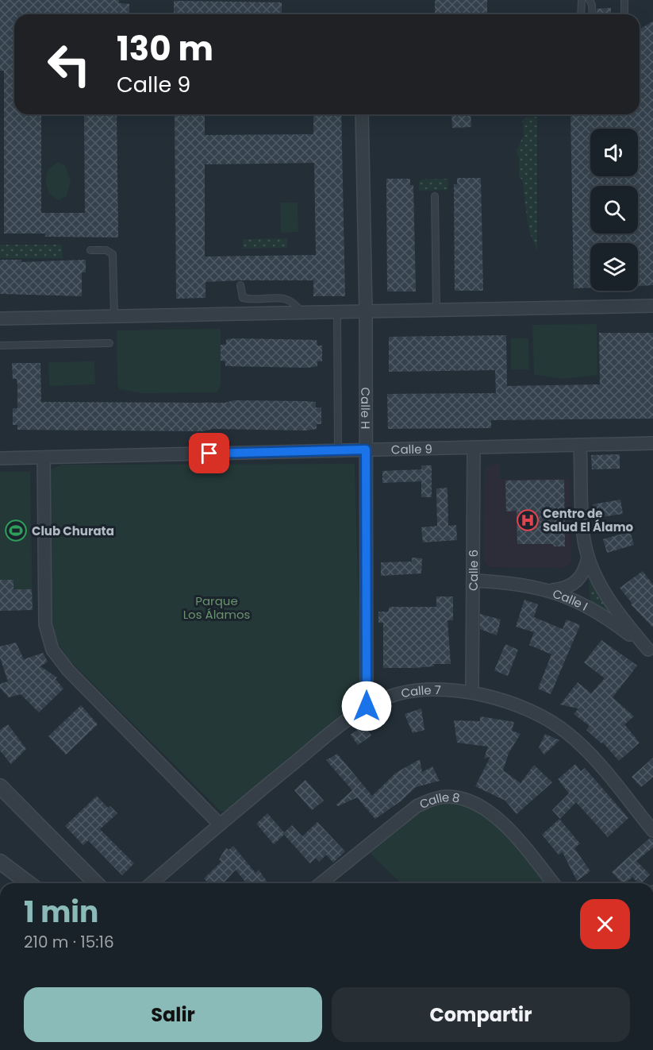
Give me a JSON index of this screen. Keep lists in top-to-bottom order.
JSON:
{
  "streets": {
    "street": [
      "Calle H",
      "Calle 9",
      "Calle 6",
      "Calle I",
      "Calle 7",
      "Calle 8"
    ]
  },
  "crossings": [
    ["Calle H", "Calle 9"],
    ["Calle H", "Calle 7"],
    ["Calle 9", "Calle 6"],
    ["Calle 6", "Calle I"],
    ["Calle 6", "Calle 7"]
  ],
  "parks": ["Parque Los Álamos"],
  "places": {
    "hospital": ["Centro de Salud El Álamo"],
    "sports": ["Club Churata"]
  },
  "page": {
    "turn": ["130 m", "Calle 9"],
    "heading": ["1 min", "210 m · 15:16"],
    "buttons": ["Salir", "Compartir"]
  }
}
